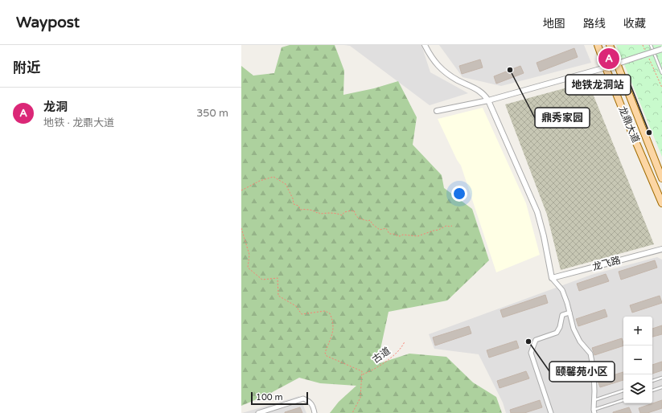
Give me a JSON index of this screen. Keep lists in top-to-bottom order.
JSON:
{
  "streets": {
    "main road": ["龙鼎大道"],
    "street": ["龙飞路"],
    "path": ["古道"]
  },
  "places": ["鼎秀家园", "地铁龙洞站", "颐馨苑小区"],
  "scale_bar": "100 m",
  "page": {
    "header": "Waypost",
    "nav": ["地图", "路线", "收藏"],
    "heading": "附近",
    "pins": "A",
    "list": [
      {
        "mark": "A",
        "name": "龙洞",
        "note": "地铁 · 龙鼎大道",
        "value": "350 m"
      }
    ],
    "map_buttons": ["+", "−"],
    "scale": "100 m"
  }
}
